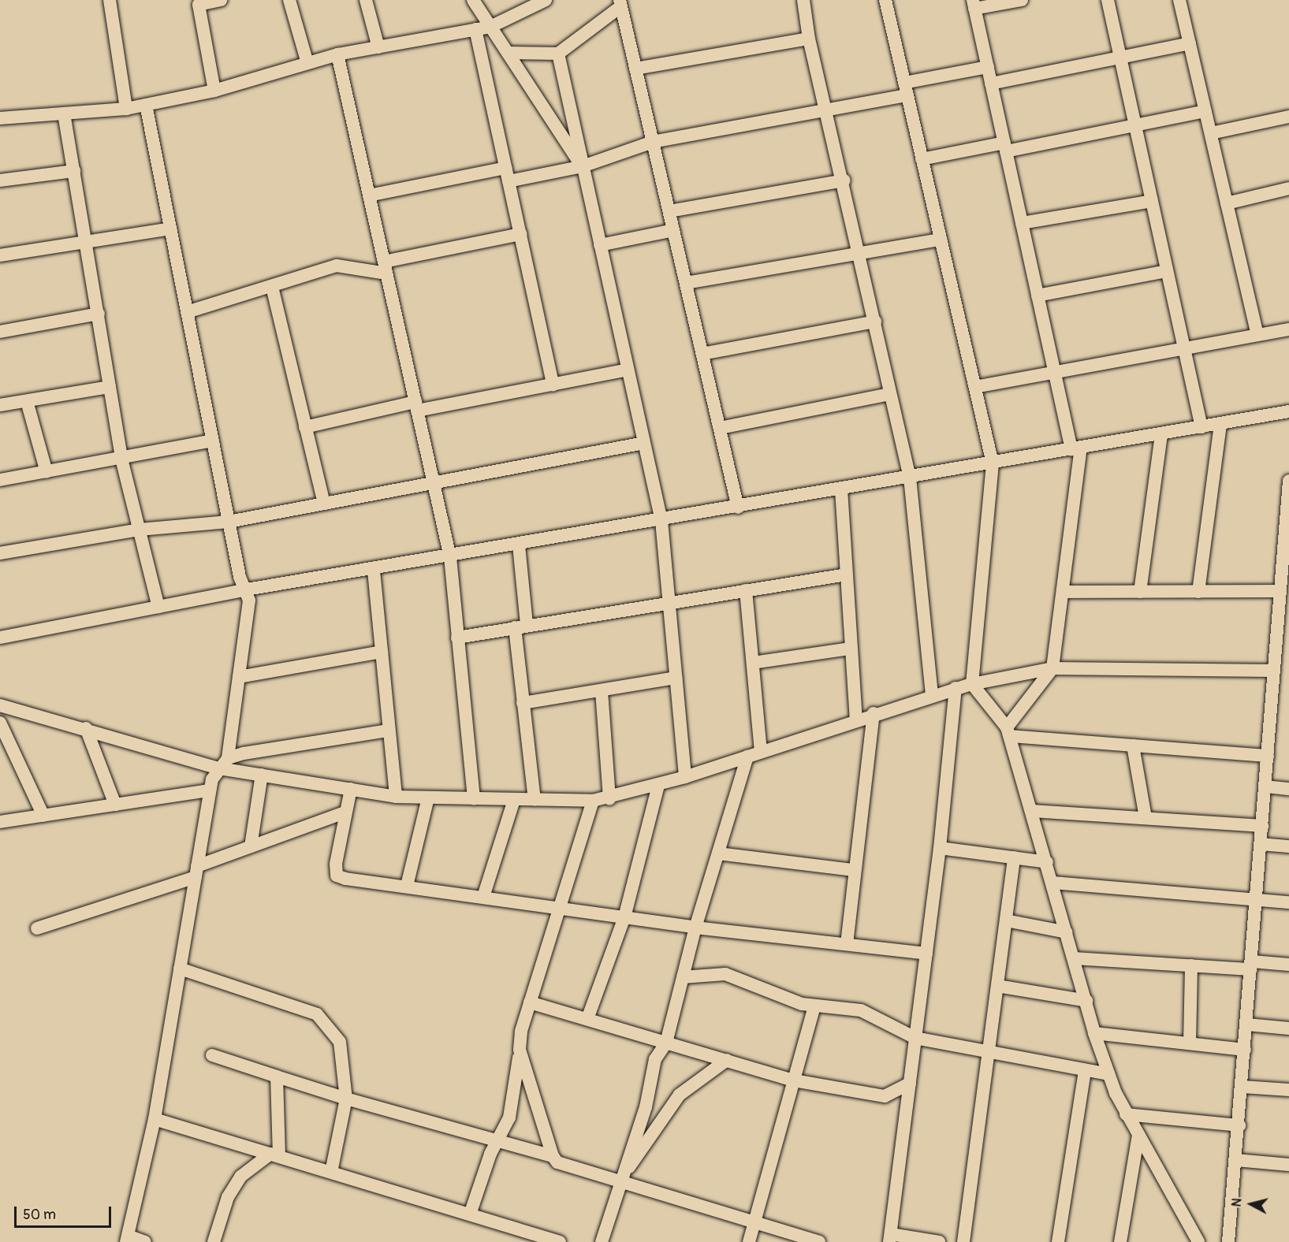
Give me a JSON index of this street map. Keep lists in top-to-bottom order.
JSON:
{
  "scale_bar": "50 m",
  "north": "left"
}
